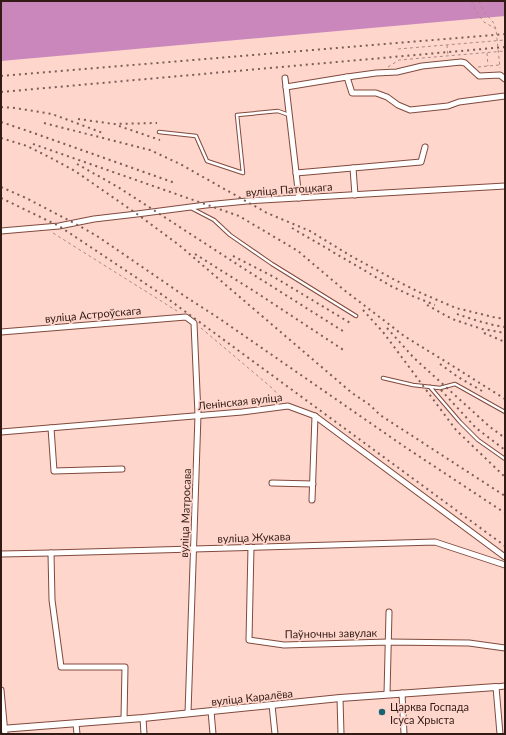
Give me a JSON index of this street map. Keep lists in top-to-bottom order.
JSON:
{
  "streets": {
    "street": [
      "вуліца Патоцкага",
      "вуліца Астроўскага",
      "Ленінская вуліца",
      "вуліца Матросава",
      "вуліца Жукава",
      "Паўночны завулак",
      "вуліца Каралёва"
    ]
  },
  "crossings": [
    ["Ленінская вуліца", "вуліца Матросава"],
    ["вуліца Матросава", "вуліца Жукава"],
    ["вуліца Матросава", "вуліца Каралёва"],
    ["вуліца Жукава", "Паўночны завулак"]
  ],
  "places": ["Царква Госпада Ісуса Хрыста"]
}
